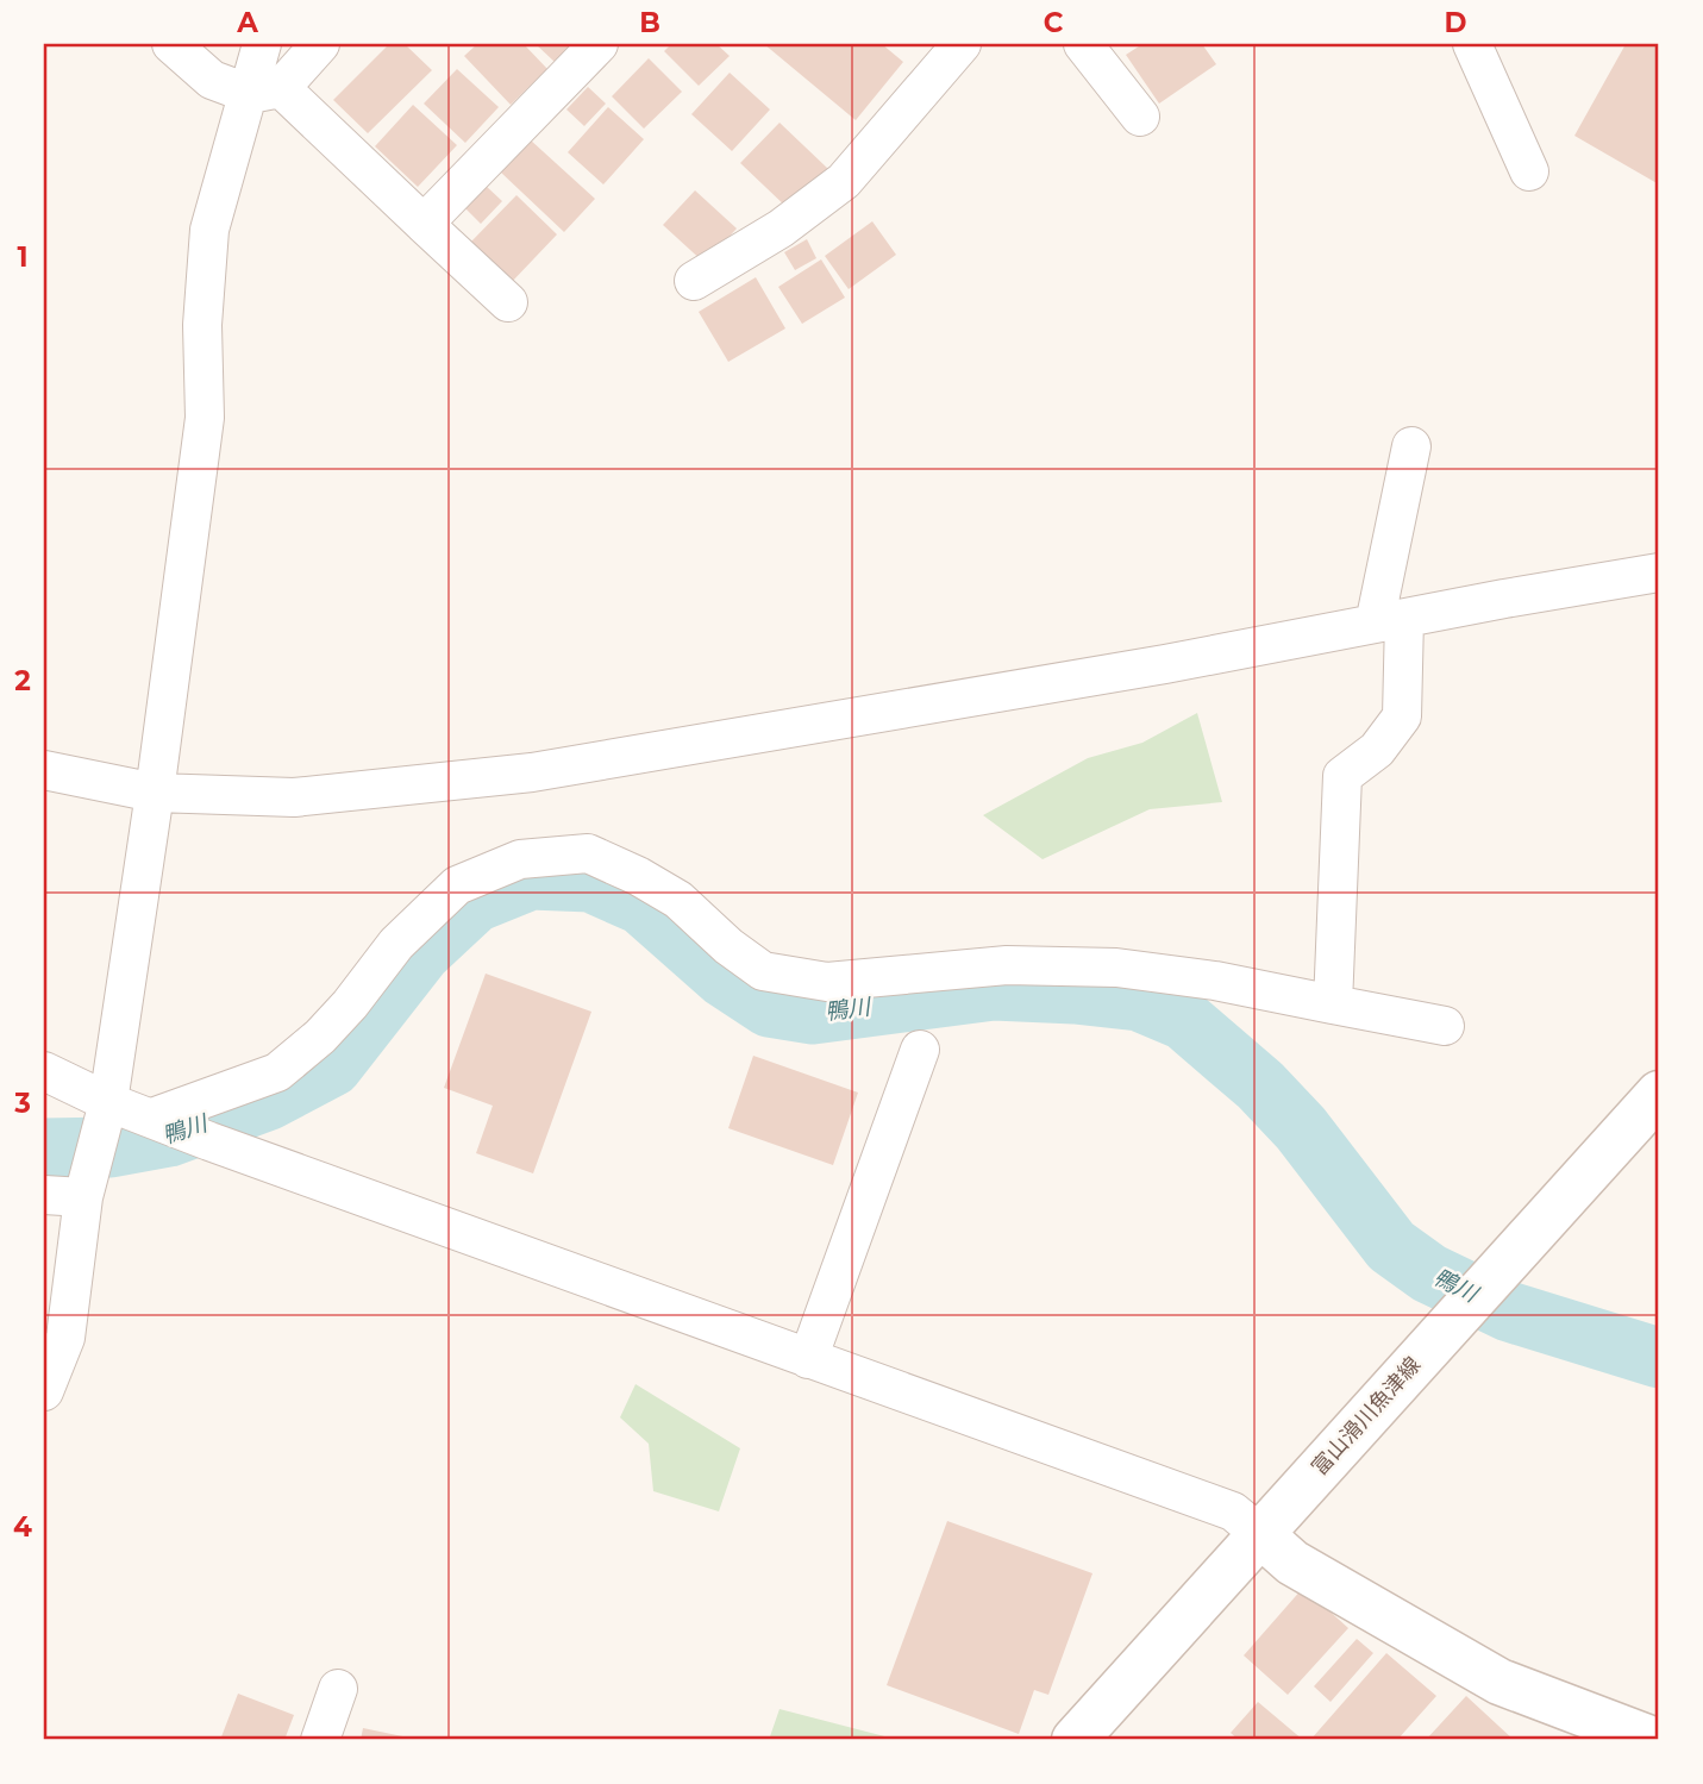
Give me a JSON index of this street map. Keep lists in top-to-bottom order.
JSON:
{
  "streets": {
    "main road": ["富山滑川魚津線"]
  },
  "water": ["鴨川"],
  "grid": {
    "columns": [
      "A",
      "B",
      "C",
      "D"
    ],
    "rows": [
      "1",
      "2",
      "3",
      "4"
    ]
  }
}
